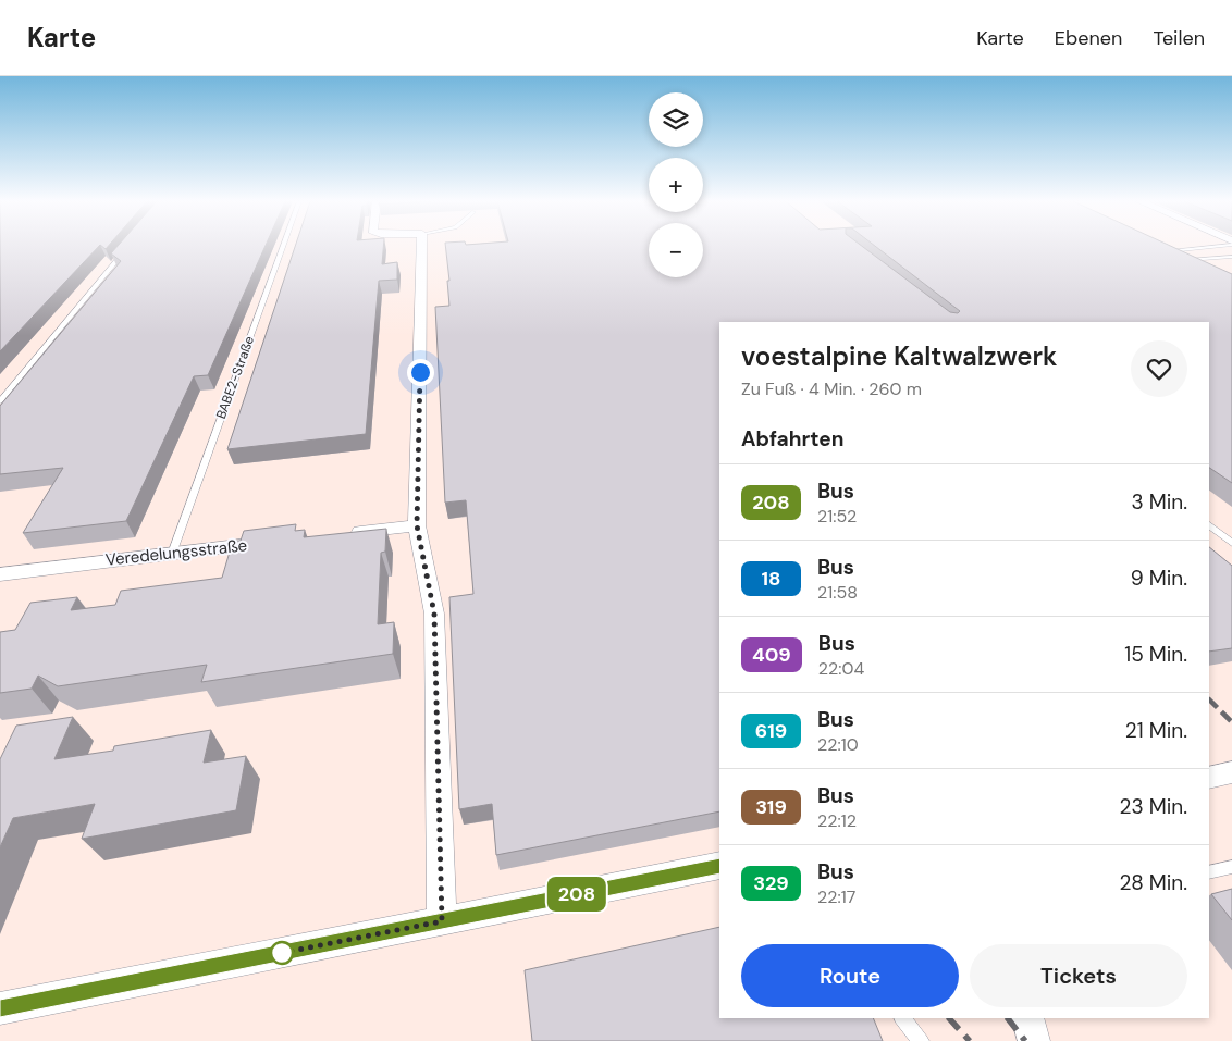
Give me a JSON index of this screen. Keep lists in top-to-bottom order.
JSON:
{
  "streets": {
    "street": ["Veredelungsstraße"],
    "lane": ["BABE2-Straße"]
  },
  "crossings": [
    ["BABE2-Straße", "Veredelungsstraße"]
  ],
  "lines": ["bus line 208"],
  "page": {
    "header": "Karte",
    "nav": ["Karte", "Ebenen", "Teilen"],
    "on_map": "208",
    "map_buttons": ["+", "−"],
    "heading": [
      ["voestalpine Kaltwalzwerk", "Zu Fuß · 4 Min. · 260 m"],
      "Abfahrten"
    ],
    "list": [
      {
        "mark": "208",
        "name": "Bus",
        "note": "21:52",
        "value": "3 Min."
      },
      {
        "mark": "18",
        "name": "Bus",
        "note": "21:58",
        "value": "9 Min."
      },
      {
        "mark": "409",
        "name": "Bus",
        "note": "22:04",
        "value": "15 Min."
      },
      {
        "mark": "619",
        "name": "Bus",
        "note": "22:10",
        "value": "21 Min."
      },
      {
        "mark": "319",
        "name": "Bus",
        "note": "22:12",
        "value": "23 Min."
      },
      {
        "mark": "329",
        "name": "Bus",
        "note": "22:17",
        "value": "28 Min."
      }
    ],
    "buttons": ["Route", "Tickets"]
  }
}
